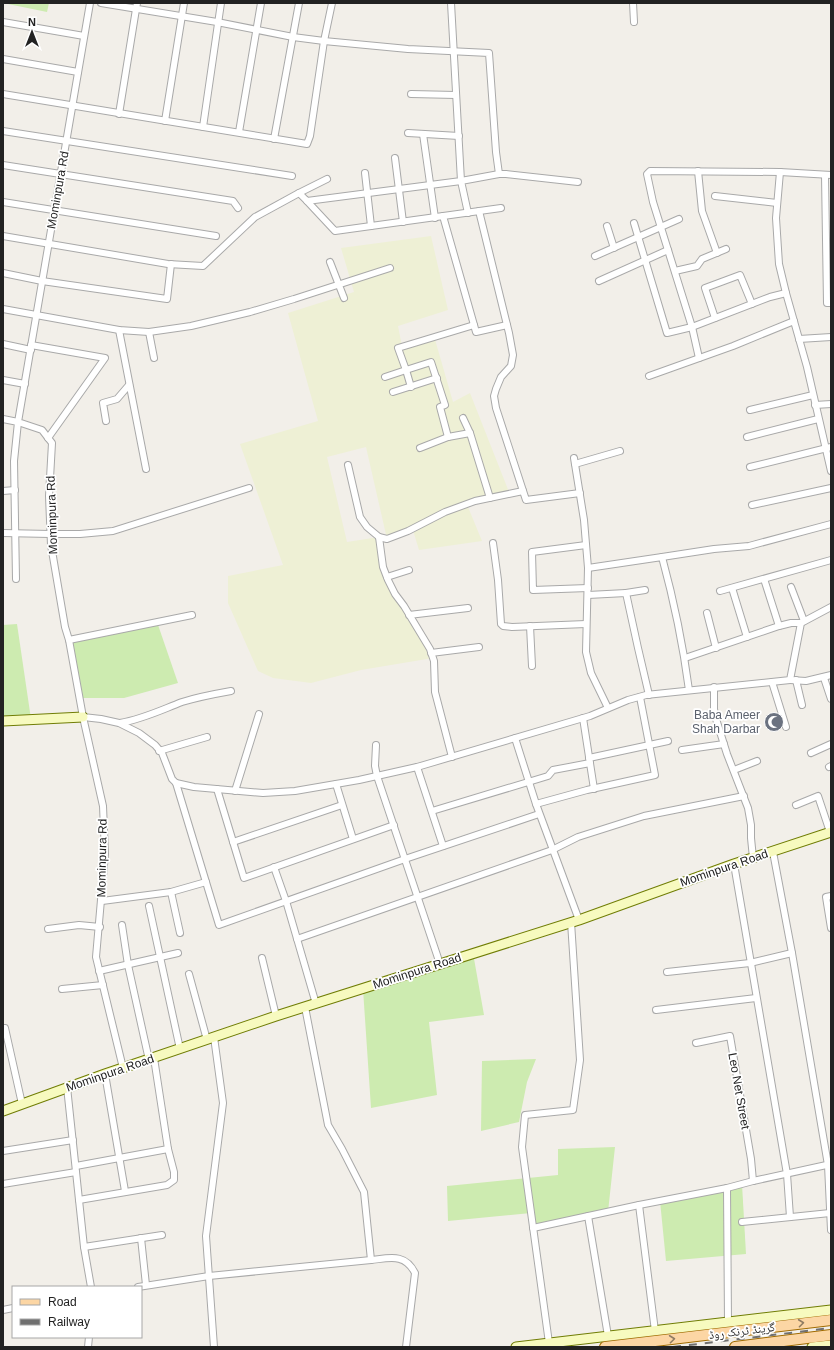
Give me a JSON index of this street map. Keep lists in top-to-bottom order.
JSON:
{
  "streets": {
    "main road": ["Mominpura Road", "گرینڈ ٹرنک روڈ"],
    "street": ["Mominpura Rd", "Leo Net Street"]
  },
  "crossings": [
    ["Mominpura Rd", "Mominpura Road"]
  ],
  "places": {
    "mosque": ["Baba Ameer Shah Darbar"]
  },
  "legend": ["Road", "Railway"],
  "north": "top"
}
